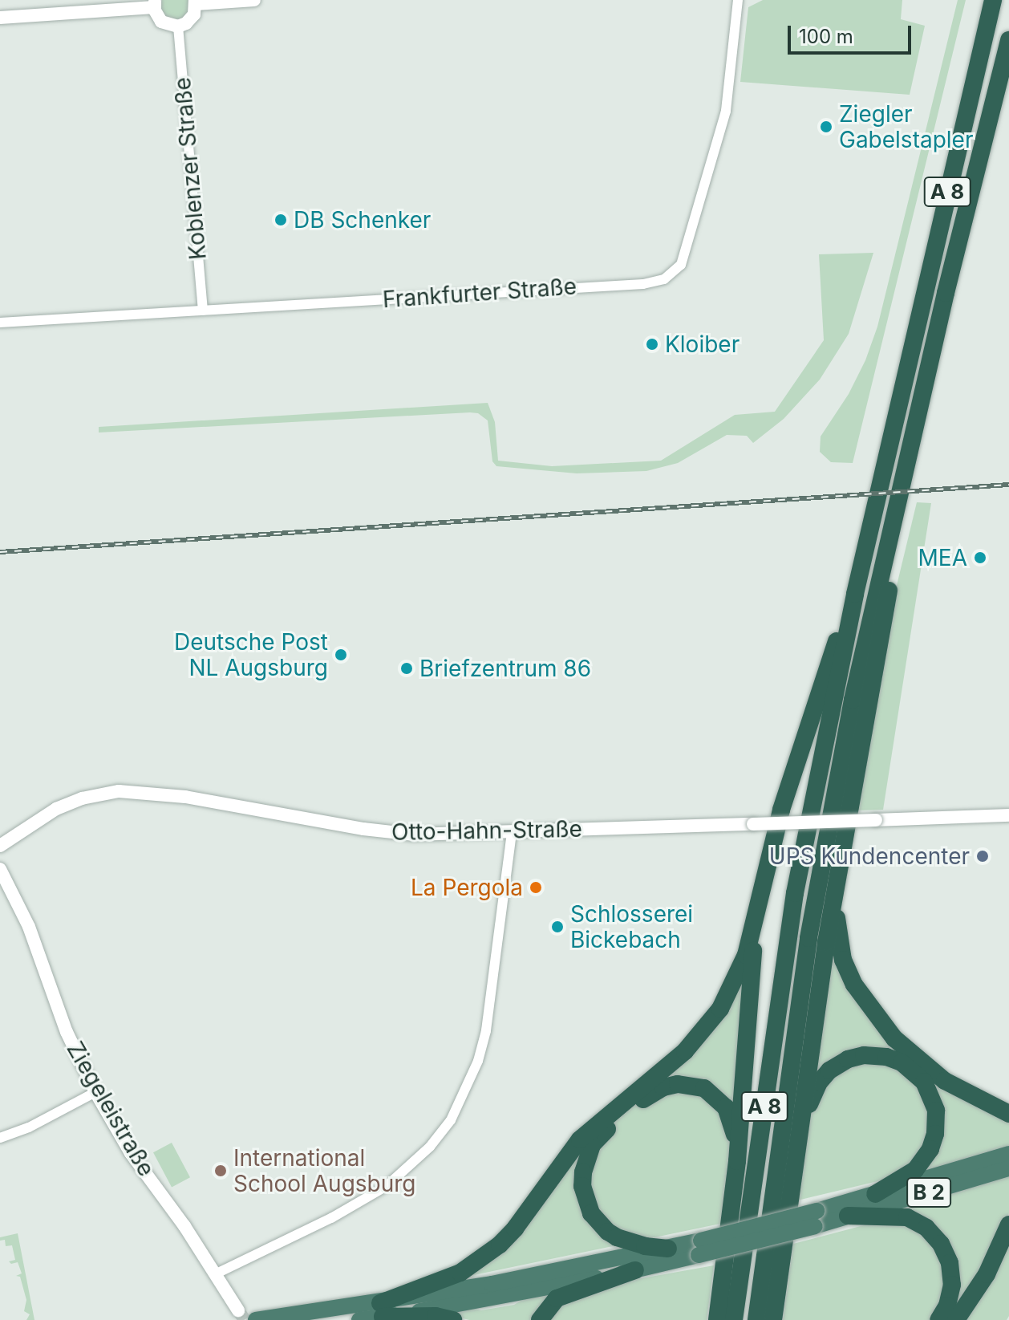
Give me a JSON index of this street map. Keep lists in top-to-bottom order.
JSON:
{
  "streets": {
    "highway": ["A 8", "B 2"],
    "street": [
      "Koblenzer Straße",
      "Frankfurter Straße",
      "Otto-Hahn-Straße",
      "Ziegeleistraße"
    ]
  },
  "crossings": [
    ["Koblenzer Straße", "Frankfurter Straße"]
  ],
  "places": [
    "Ziegler Gabelstapler",
    "DB Schenker",
    "Kloiber",
    "MEA",
    "Deutsche Post NL Augsburg",
    "Briefzentrum 86",
    "UPS Kundencenter",
    "La Pergola",
    "Schlosserei Bickebach",
    "International School Augsburg"
  ],
  "scale_bar": "100 m"
}
